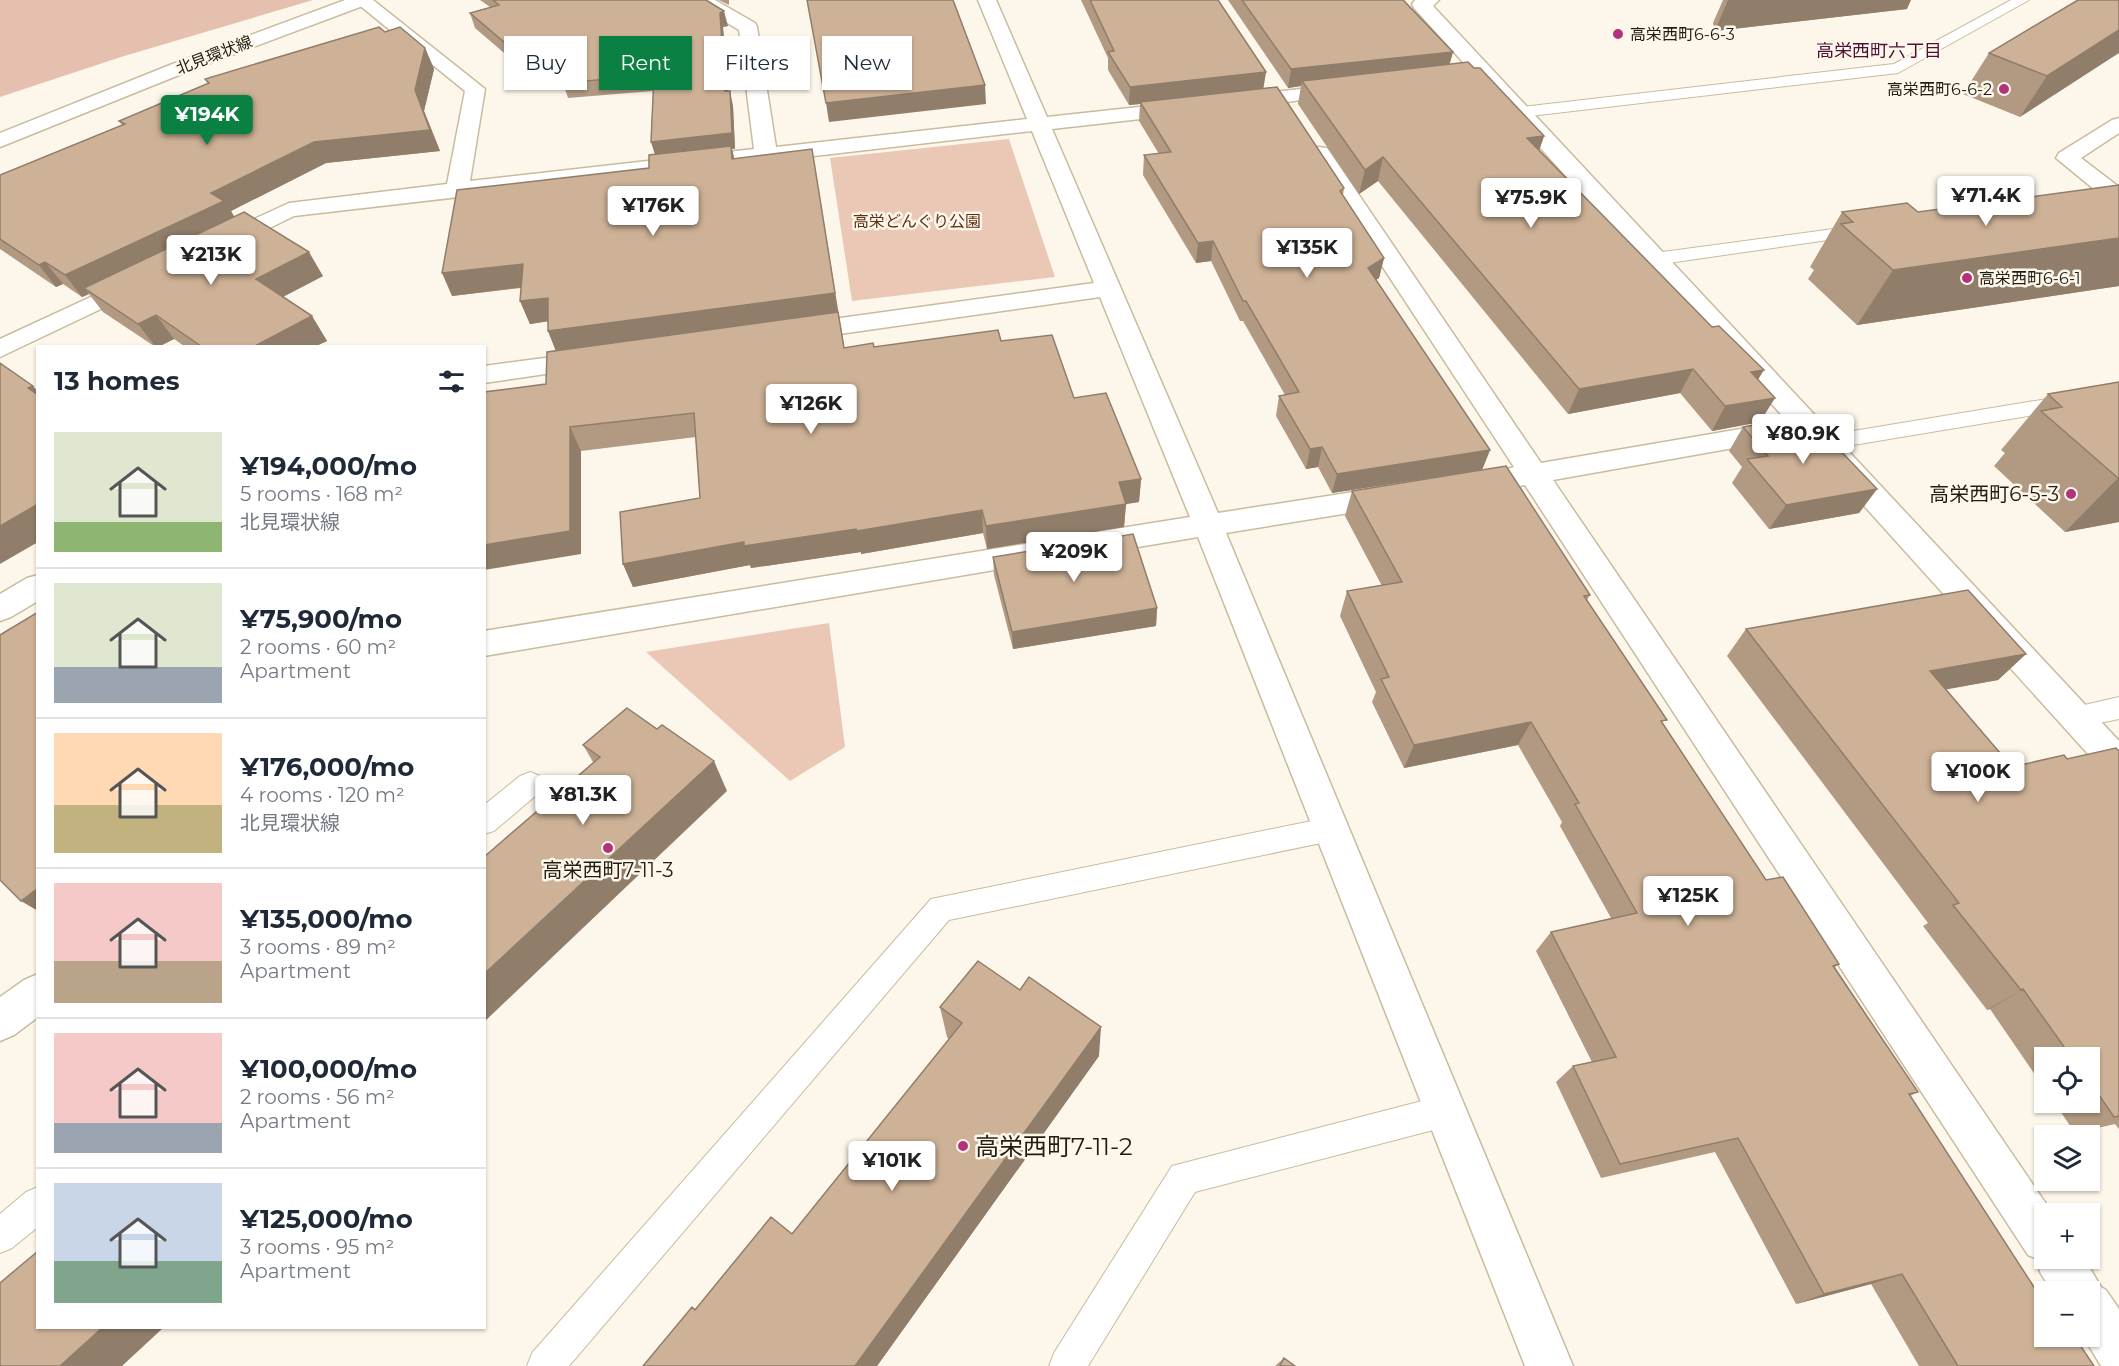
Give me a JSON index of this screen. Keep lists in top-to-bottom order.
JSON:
{
  "streets": {
    "street": ["北見環状線"]
  },
  "districts": ["高栄西町六丁目"],
  "parks": ["高栄どんぐり公園"],
  "places": [
    "高栄西町6-6-3",
    "高栄西町6-6-2",
    "高栄西町6-6-1",
    "高栄西町6-5-3",
    "高栄西町7-11-3",
    "高栄西町7-11-2"
  ],
  "page": {
    "chip": [
      "Buy",
      "Rent",
      "Filters",
      "New"
    ],
    "price": [
      "¥194K",
      "¥71.4K",
      "¥75.9K",
      "¥176K",
      "¥135K",
      "¥213K",
      "¥126K",
      "¥80.9K",
      "¥209K",
      "¥100K",
      "¥81.3K",
      "¥125K",
      "¥101K"
    ],
    "heading": "13 homes",
    "list": [
      {
        "name": "¥194,000/mo",
        "note": "5 rooms · 168 m² · 北見環状線"
      },
      {
        "name": "¥75,900/mo",
        "note": "2 rooms · 60 m² · Apartment"
      },
      {
        "name": "¥176,000/mo",
        "note": "4 rooms · 120 m² · 北見環状線"
      },
      {
        "name": "¥135,000/mo",
        "note": "3 rooms · 89 m² · Apartment"
      },
      {
        "name": "¥100,000/mo",
        "note": "2 rooms · 56 m² · Apartment"
      },
      {
        "name": "¥125,000/mo",
        "note": "3 rooms · 95 m² · Apartment"
      }
    ],
    "map_buttons": ["+", "−"]
  }
}
